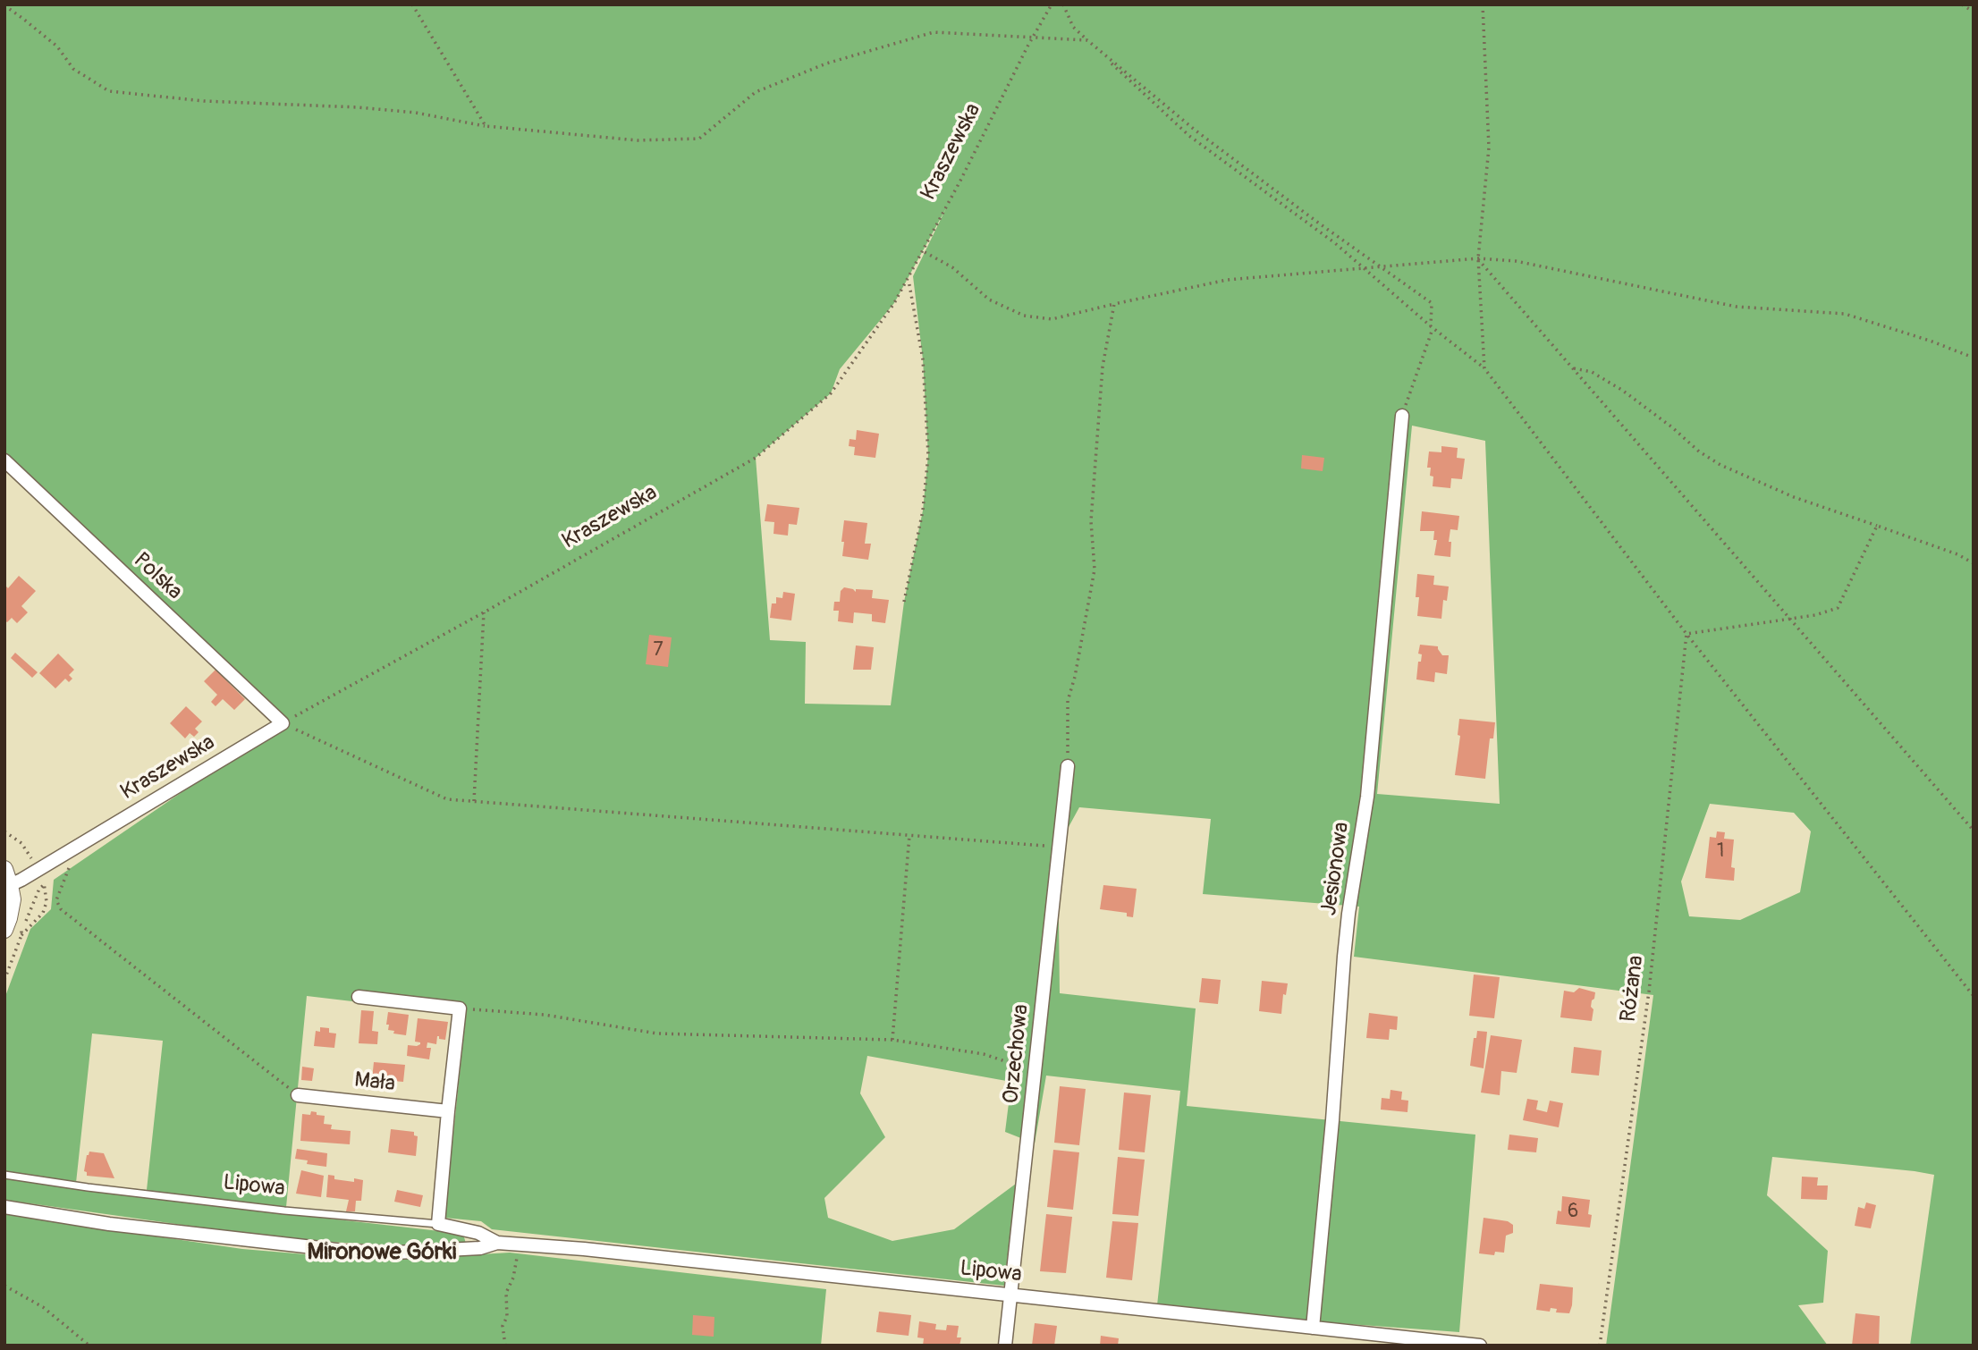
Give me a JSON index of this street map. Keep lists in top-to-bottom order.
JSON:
{
  "streets": {
    "street": [
      "Kraszewska",
      "Polska",
      "Jesionowa",
      "Orzechowa",
      "Mała",
      "Lipowa"
    ],
    "path": ["Różana"]
  },
  "crossings": [
    ["Kraszewska", "Polska"],
    ["Jesionowa", "Lipowa"],
    ["Orzechowa", "Lipowa"]
  ],
  "districts": ["Mironowe Górki"],
  "house_numbers": ["7", "1", "6"]
}
